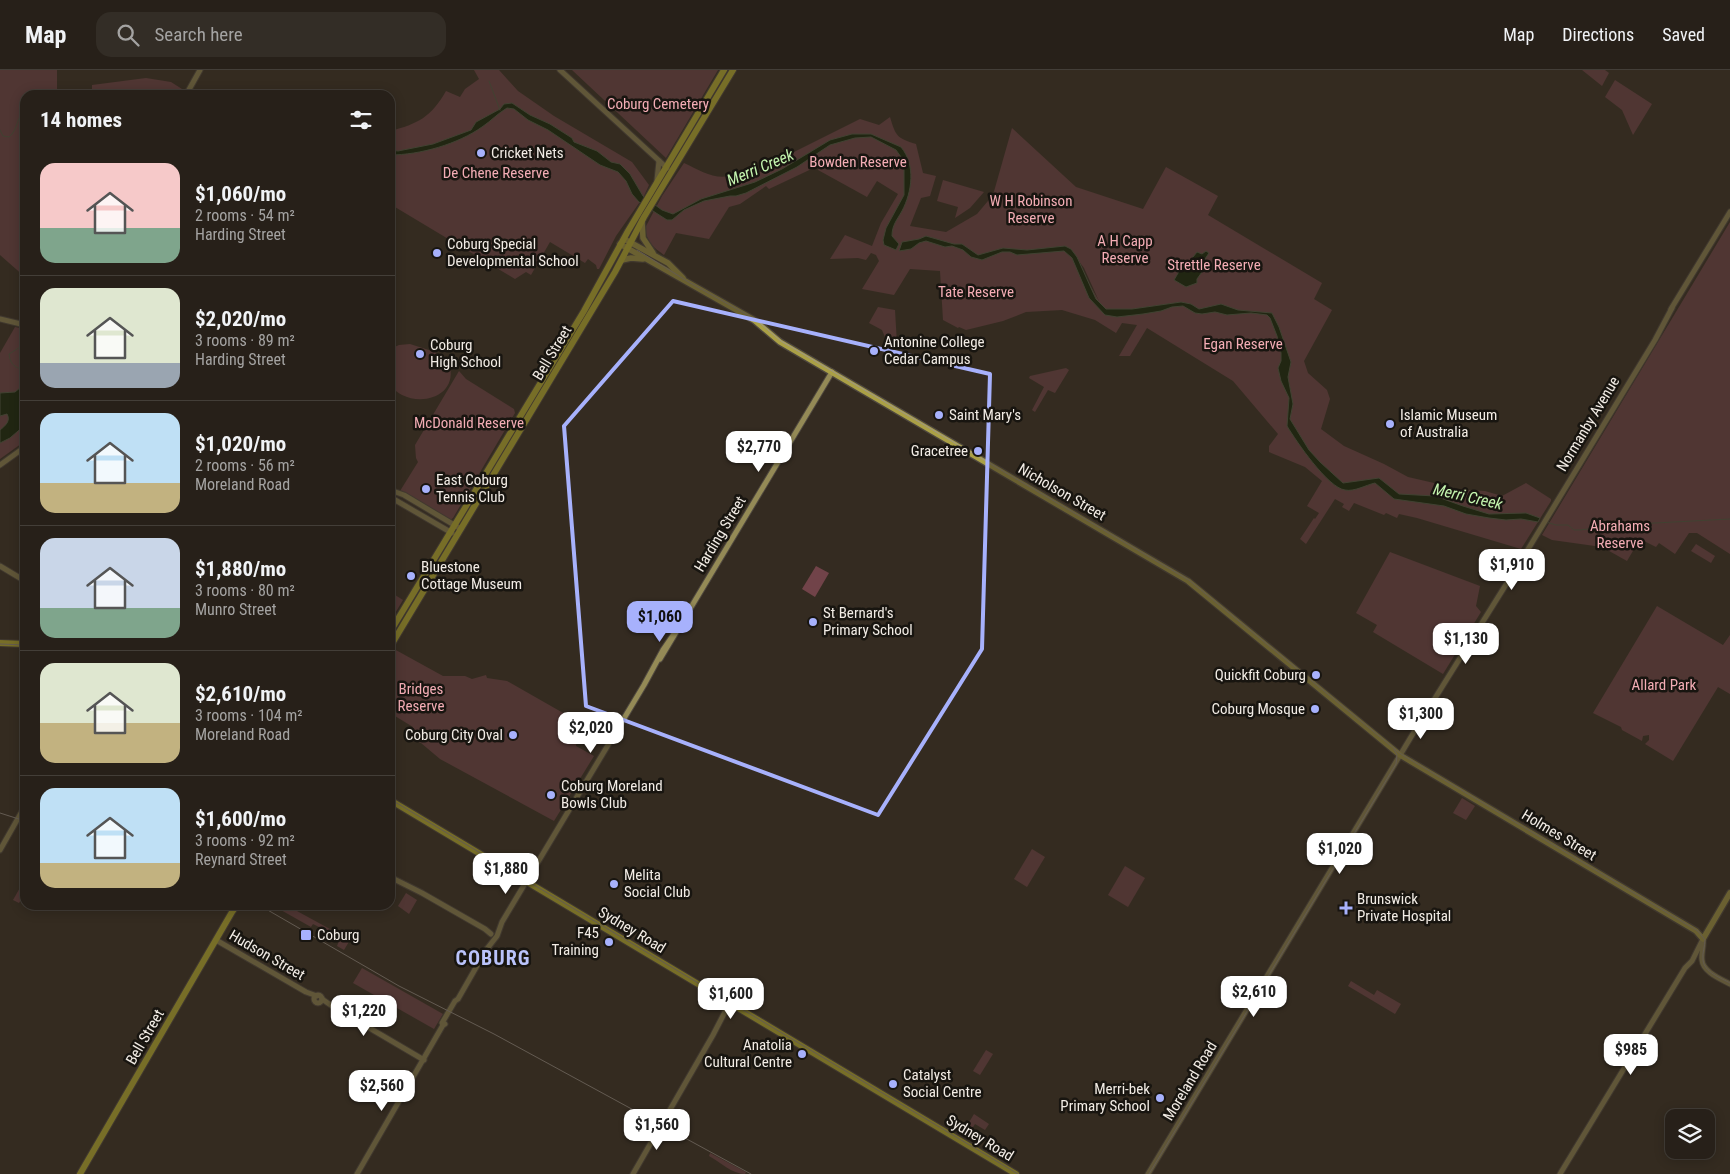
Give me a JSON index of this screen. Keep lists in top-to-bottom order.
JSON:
{
  "streets": {
    "highway": ["Bell Street", "Sydney Road"],
    "main road": ["Nicholson Street", "Holmes Street"],
    "street": [
      "Normanby Avenue",
      "Harding Street",
      "Hudson Street",
      "Moreland Road"
    ]
  },
  "crossings": [
    ["Bell Street", "Nicholson Street"],
    ["Bell Street", "Hudson Street"],
    ["Normanby Avenue", "Moreland Road"],
    ["Nicholson Street", "Harding Street"],
    ["Nicholson Street", "Holmes Street"],
    ["Nicholson Street", "Moreland Road"],
    ["Harding Street", "Sydney Road"],
    ["Harding Street", "Hudson Street"],
    ["Holmes Street", "Moreland Road"]
  ],
  "districts": ["COBURG"],
  "water": ["Merri Creek"],
  "parks": [
    "Coburg Cemetery",
    "Bowden Reserve",
    "De Chene Reserve",
    "W H Robinson Reserve",
    "A H Capp Reserve",
    "Strettle Reserve",
    "Tate Reserve",
    "Egan Reserve",
    "McDonald Reserve",
    "Abrahams Reserve",
    "Allard Park",
    "Bridges Reserve"
  ],
  "places": {
    "other": [
      "Cricket Nets",
      "Coburg Special Developmental School",
      "Antonine College Cedar Campus",
      "Coburg High School",
      "Saint Mary's",
      "Islamic Museum of Australia",
      "Gracetree",
      "East Coburg Tennis Club",
      "Bluestone Cottage Museum",
      "St Bernard's Primary School",
      "Quickfit Coburg",
      "Coburg Mosque",
      "Coburg City Oval",
      "Coburg Moreland Bowls Club",
      "Melita Social Club",
      "F45 Training",
      "Anatolia Cultural Centre",
      "Catalyst Social Centre",
      "Merri-bek Primary School"
    ],
    "health": ["Brunswick Private Hospital"],
    "transit": ["Coburg"]
  },
  "page": {
    "header": "Map",
    "search": "Search here",
    "nav": ["Map", "Directions", "Saved"],
    "heading": "14 homes",
    "list": [
      {
        "name": "$1,060/mo",
        "note": "2 rooms · 54 m² · Harding Street"
      },
      {
        "name": "$2,020/mo",
        "note": "3 rooms · 89 m² · Harding Street"
      },
      {
        "name": "$1,020/mo",
        "note": "2 rooms · 56 m² · Moreland Road"
      },
      {
        "name": "$1,880/mo",
        "note": "3 rooms · 80 m² · Munro Street"
      },
      {
        "name": "$2,610/mo",
        "note": "3 rooms · 104 m² · Moreland Road"
      },
      {
        "name": "$1,600/mo",
        "note": "3 rooms · 92 m² · Reynard Street"
      }
    ],
    "price": [
      "$2,770",
      "$1,910",
      "$1,060",
      "$1,130",
      "$1,300",
      "$2,020",
      "$1,020",
      "$1,880",
      "$2,610",
      "$1,600",
      "$1,220",
      "$985",
      "$2,560",
      "$1,560"
    ]
  }
}
